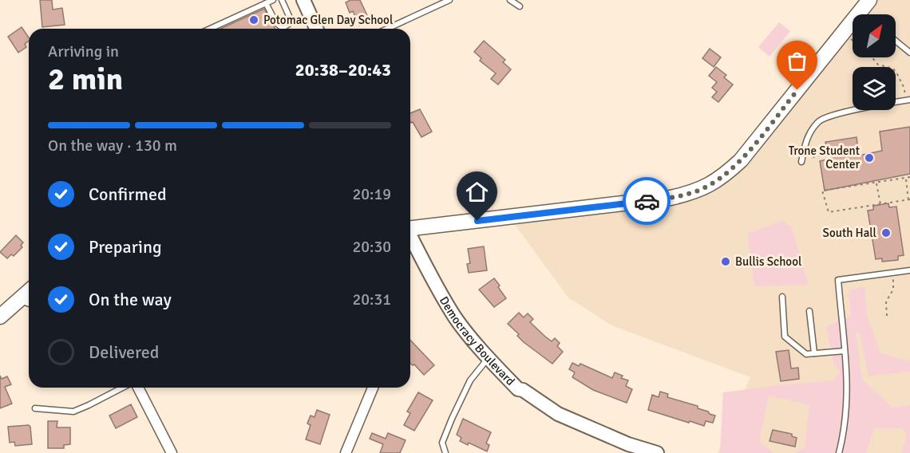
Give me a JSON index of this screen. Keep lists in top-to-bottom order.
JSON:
{
  "streets": {
    "main road": ["Democracy Boulevard"]
  },
  "places": [
    "Potomac Glen Day School",
    "Trone Student Center",
    "South Hall",
    "Bullis School"
  ],
  "north": "top right",
  "page": {
    "heading": ["2 min", "Arriving in", "20:38–20:43"],
    "bar": "On the way · 130 m",
    "list": [
      ["Confirmed", "20:19"],
      ["Preparing", "20:30"],
      ["On the way", "20:31"],
      "Delivered"
    ]
  }
}
